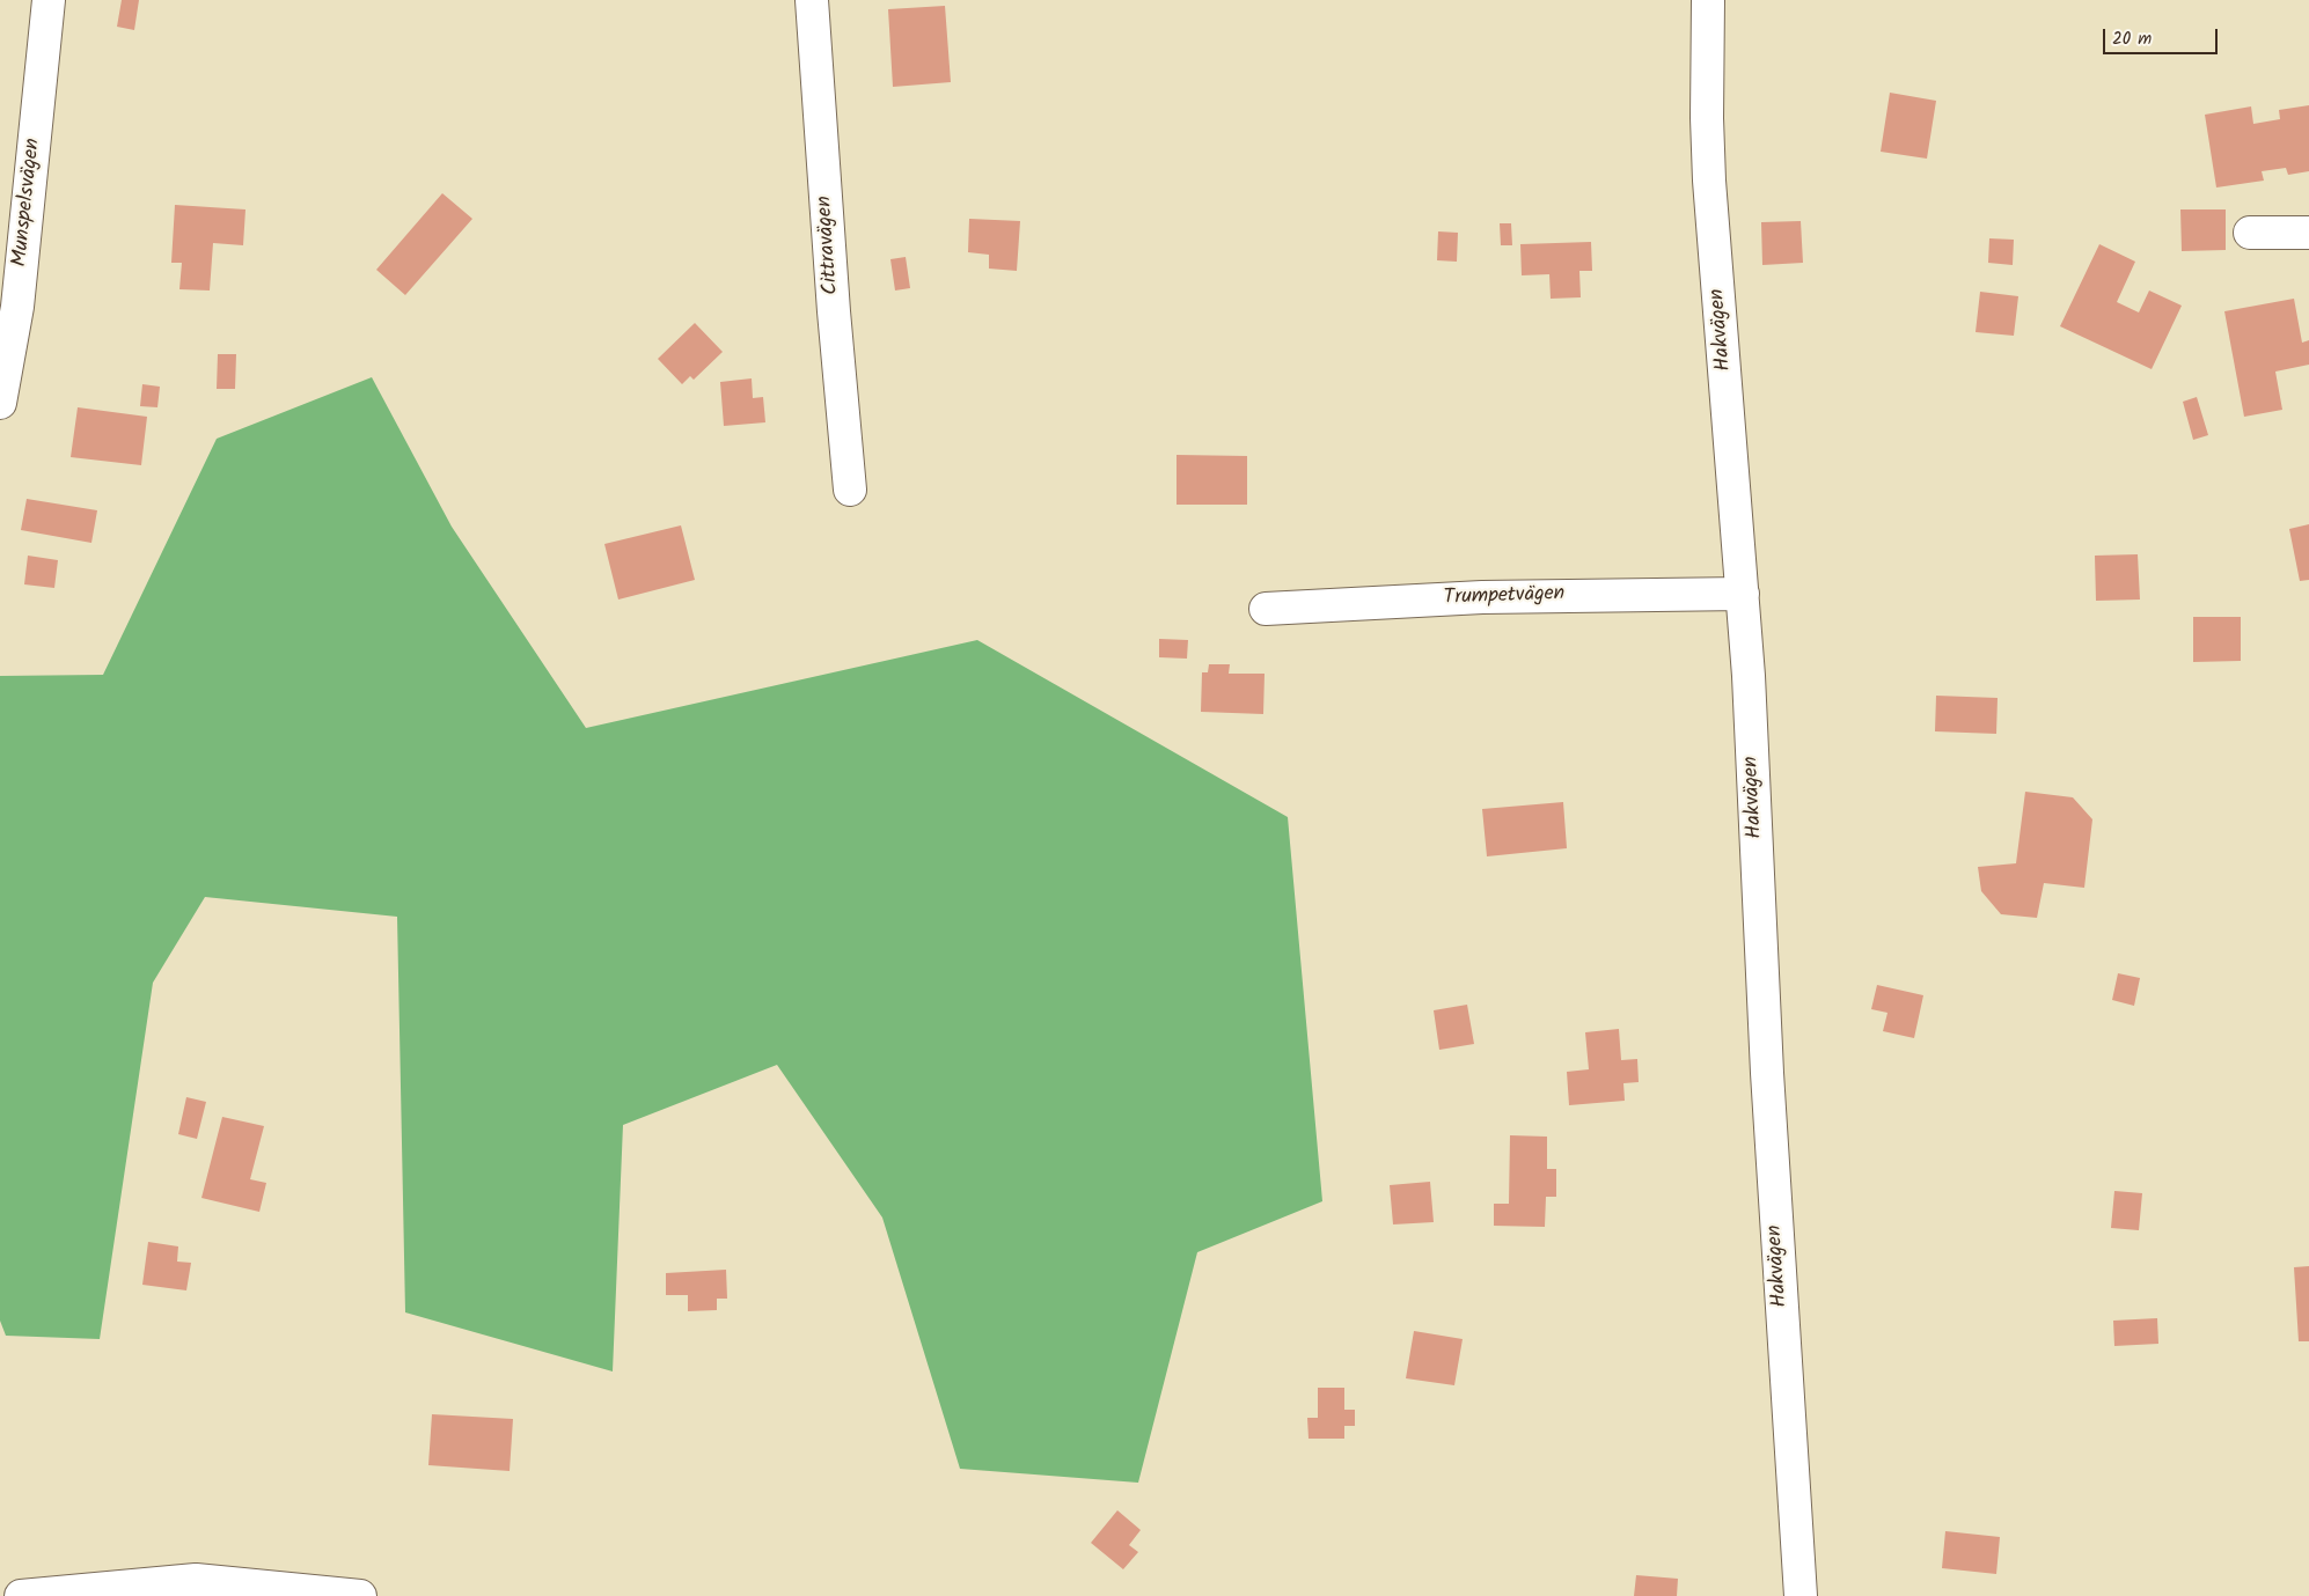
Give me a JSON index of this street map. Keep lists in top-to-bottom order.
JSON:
{
  "streets": {
    "street": [
      "Munspelsvägen",
      "Cittravägen",
      "Hakvägen",
      "Trumpetvägen"
    ]
  },
  "crossings": [
    ["Hakvägen", "Trumpetvägen"]
  ],
  "scale_bar": "20 m"
}
